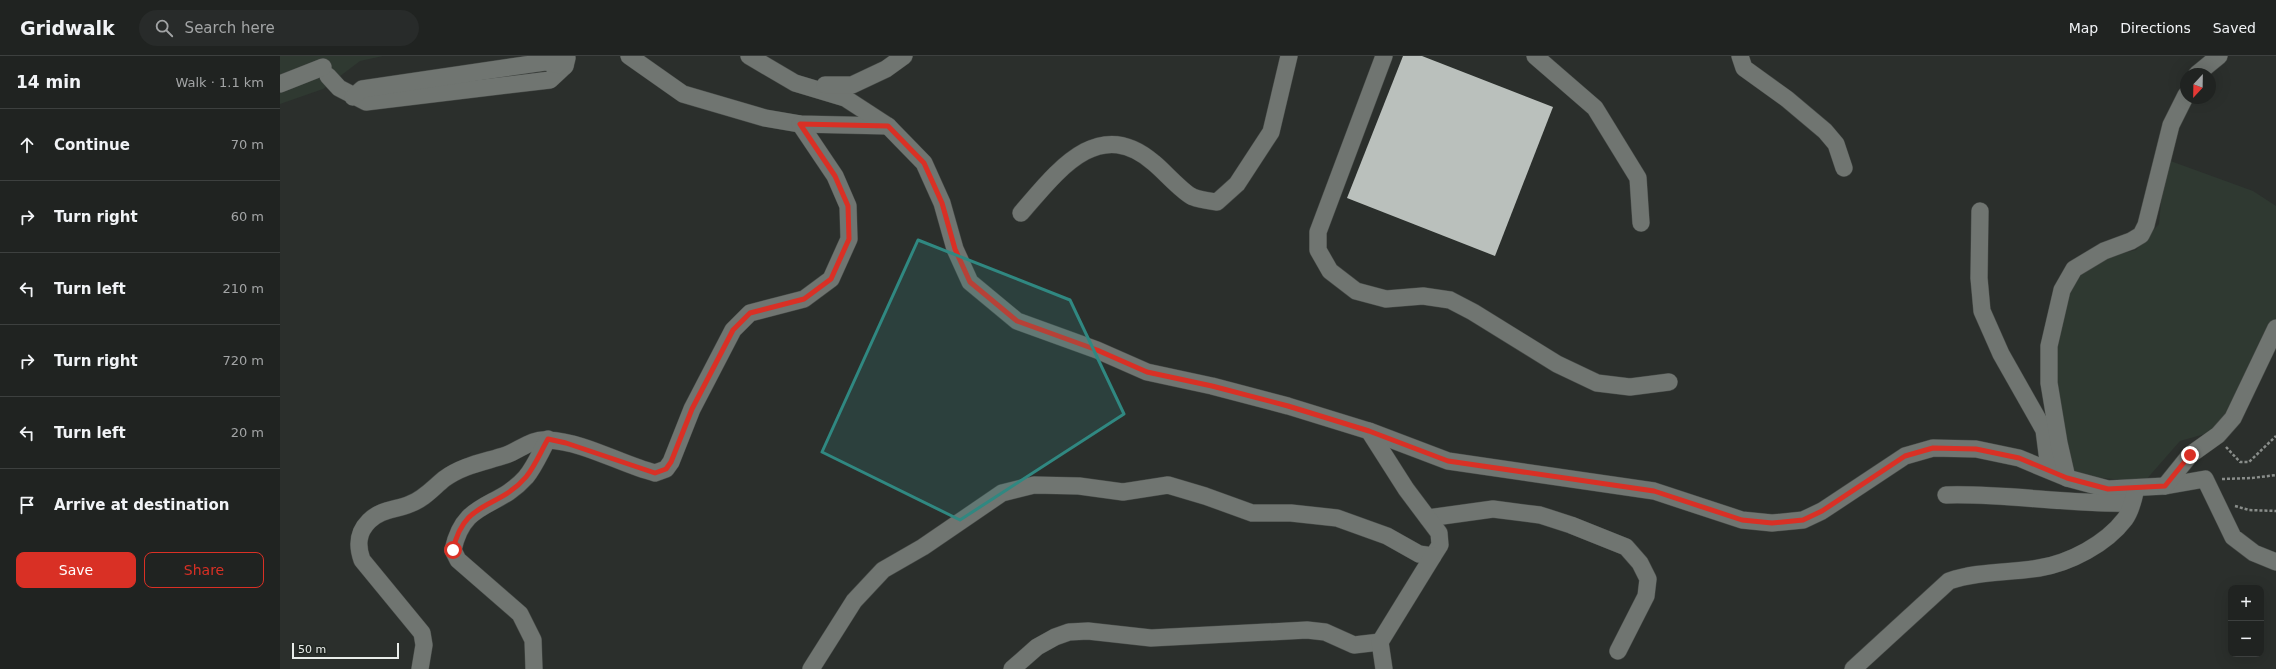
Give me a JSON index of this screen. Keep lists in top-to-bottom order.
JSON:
{
  "scale_bar": "50 m",
  "north": "bottom",
  "page": {
    "header": "Gridwalk",
    "search": "Search here",
    "nav": ["Map", "Directions", "Saved"],
    "heading": ["14 min", "Walk · 1.1 km"],
    "list": [
      ["Continue", "70 m"],
      ["Turn right", "60 m"],
      ["Turn left", "210 m"],
      ["Turn right", "720 m"],
      ["Turn left", "20 m"],
      "Arrive at destination"
    ],
    "buttons": ["Save", "Share"],
    "map_buttons": ["+", "−"],
    "scale": "50 m"
  }
}
